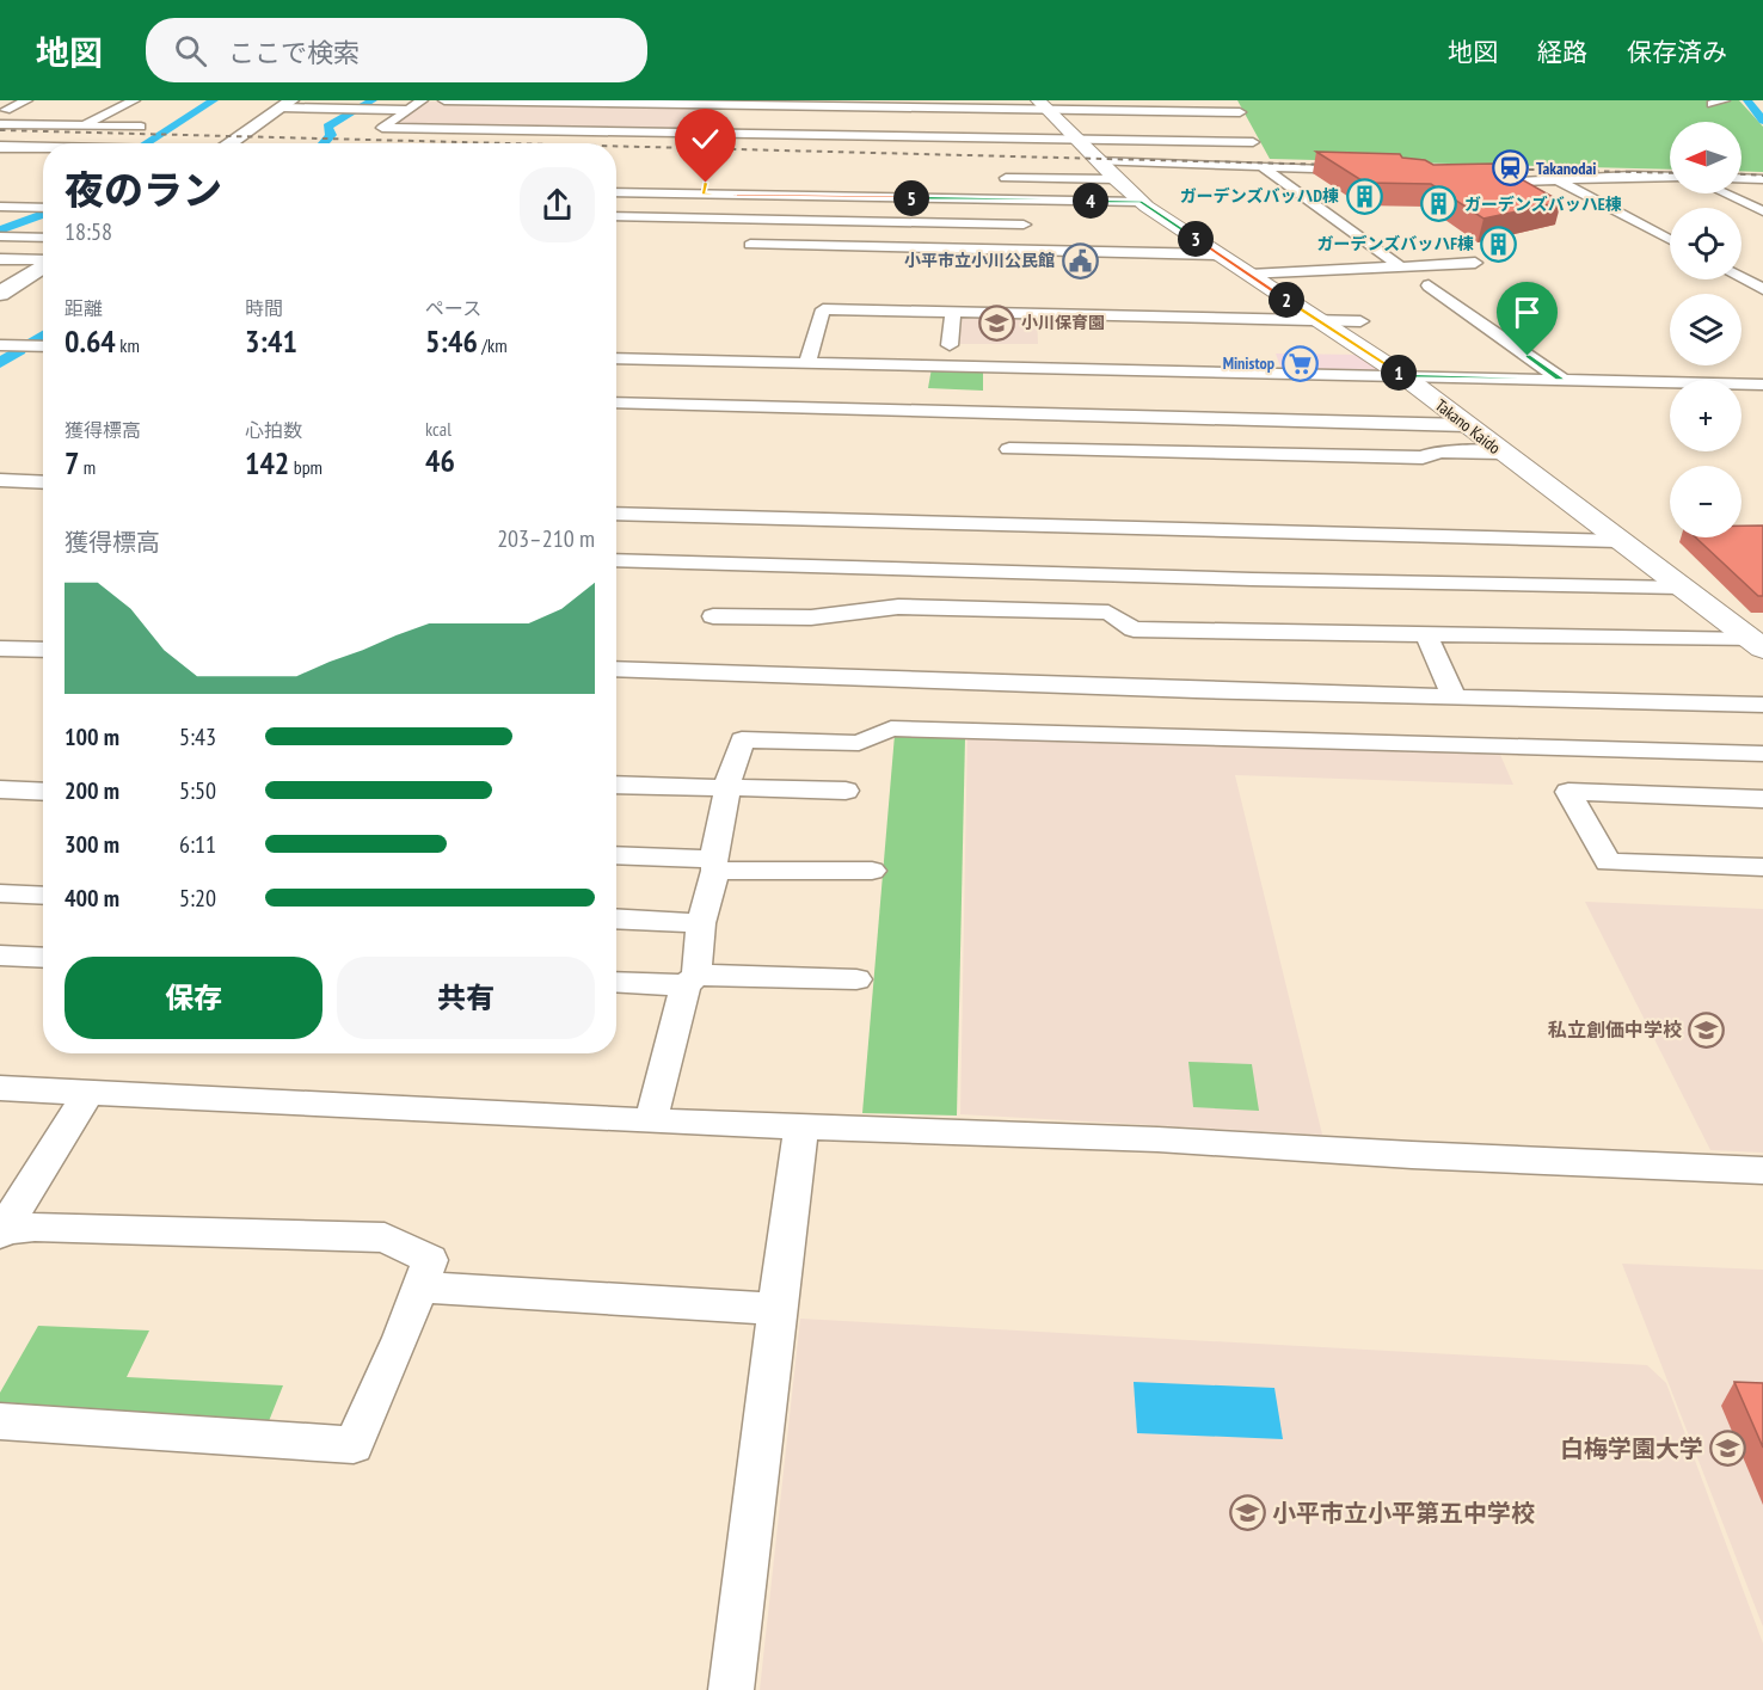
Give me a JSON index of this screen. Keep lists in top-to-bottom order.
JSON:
{
  "streets": {
    "street": ["Takano Kaido"]
  },
  "places": {
    "station": ["Takanodai"],
    "building": ["ガーデンズバッハD棟", "ガーデンズバッハE棟", "ガーデンズバッハF棟"],
    "public building": ["小平市立小川公民館"],
    "school or university": [
      "小川保育園",
      "私立創価中学校",
      "白梅学園大学",
      "小平市立小平第五中学校"
    ],
    "supermarket": ["Ministop"]
  },
  "north": "left",
  "page": {
    "header": "地図",
    "search": "ここで検索",
    "nav": ["地図", "経路", "保存済み"],
    "map_buttons": ["+", "−"],
    "heading": ["夜のラン", "18:58"],
    "pins": [
      "5",
      "4",
      "3",
      "2",
      "1"
    ],
    "stats": [
      ["距離", "0.64 km"],
      ["時間", "3:41"],
      ["ペース", "5:46 /km"],
      ["獲得標高", "7 m"],
      ["心拍数", "142 bpm"],
      ["kcal", "46"]
    ],
    "chart": ["獲得標高", "203–210 m"],
    "list": [
      {
        "name": "100 m",
        "note": "5:43"
      },
      {
        "name": "200 m",
        "note": "5:50"
      },
      {
        "name": "300 m",
        "note": "6:11"
      },
      {
        "name": "400 m",
        "note": "5:20"
      }
    ],
    "buttons": ["保存", "共有"]
  }
}
